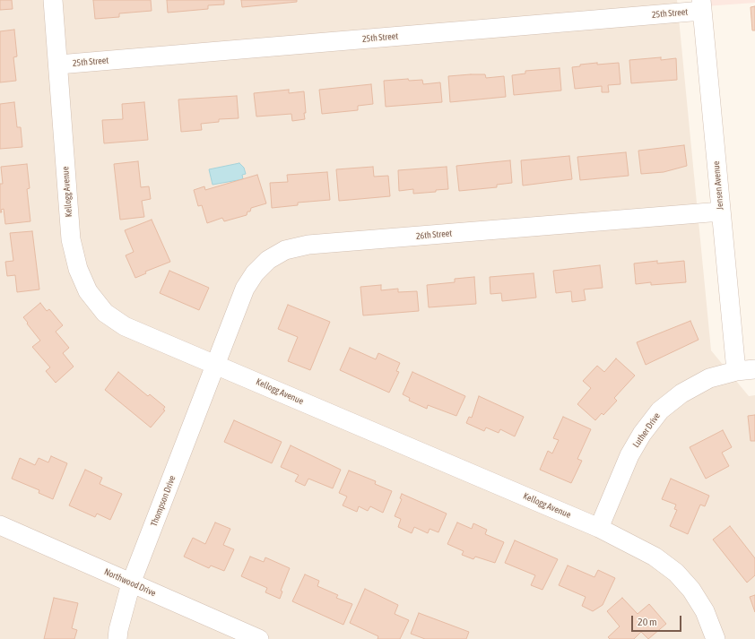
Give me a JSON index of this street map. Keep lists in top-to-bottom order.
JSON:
{
  "streets": {
    "street": [
      "25th Street",
      "Jensen Avenue",
      "Kellogg Avenue",
      "26th Street",
      "Luther Drive",
      "Thompson Drive",
      "Northwood Drive"
    ]
  },
  "crossings": [
    ["25th Street", "Jensen Avenue"],
    ["25th Street", "Kellogg Avenue"],
    ["Jensen Avenue", "26th Street"],
    ["Jensen Avenue", "Luther Drive"],
    ["Kellogg Avenue", "26th Street"],
    ["Kellogg Avenue", "Luther Drive"],
    ["Kellogg Avenue", "Thompson Drive"],
    ["26th Street", "Thompson Drive"],
    ["Thompson Drive", "Northwood Drive"]
  ],
  "scale_bar": "20 m"
}
